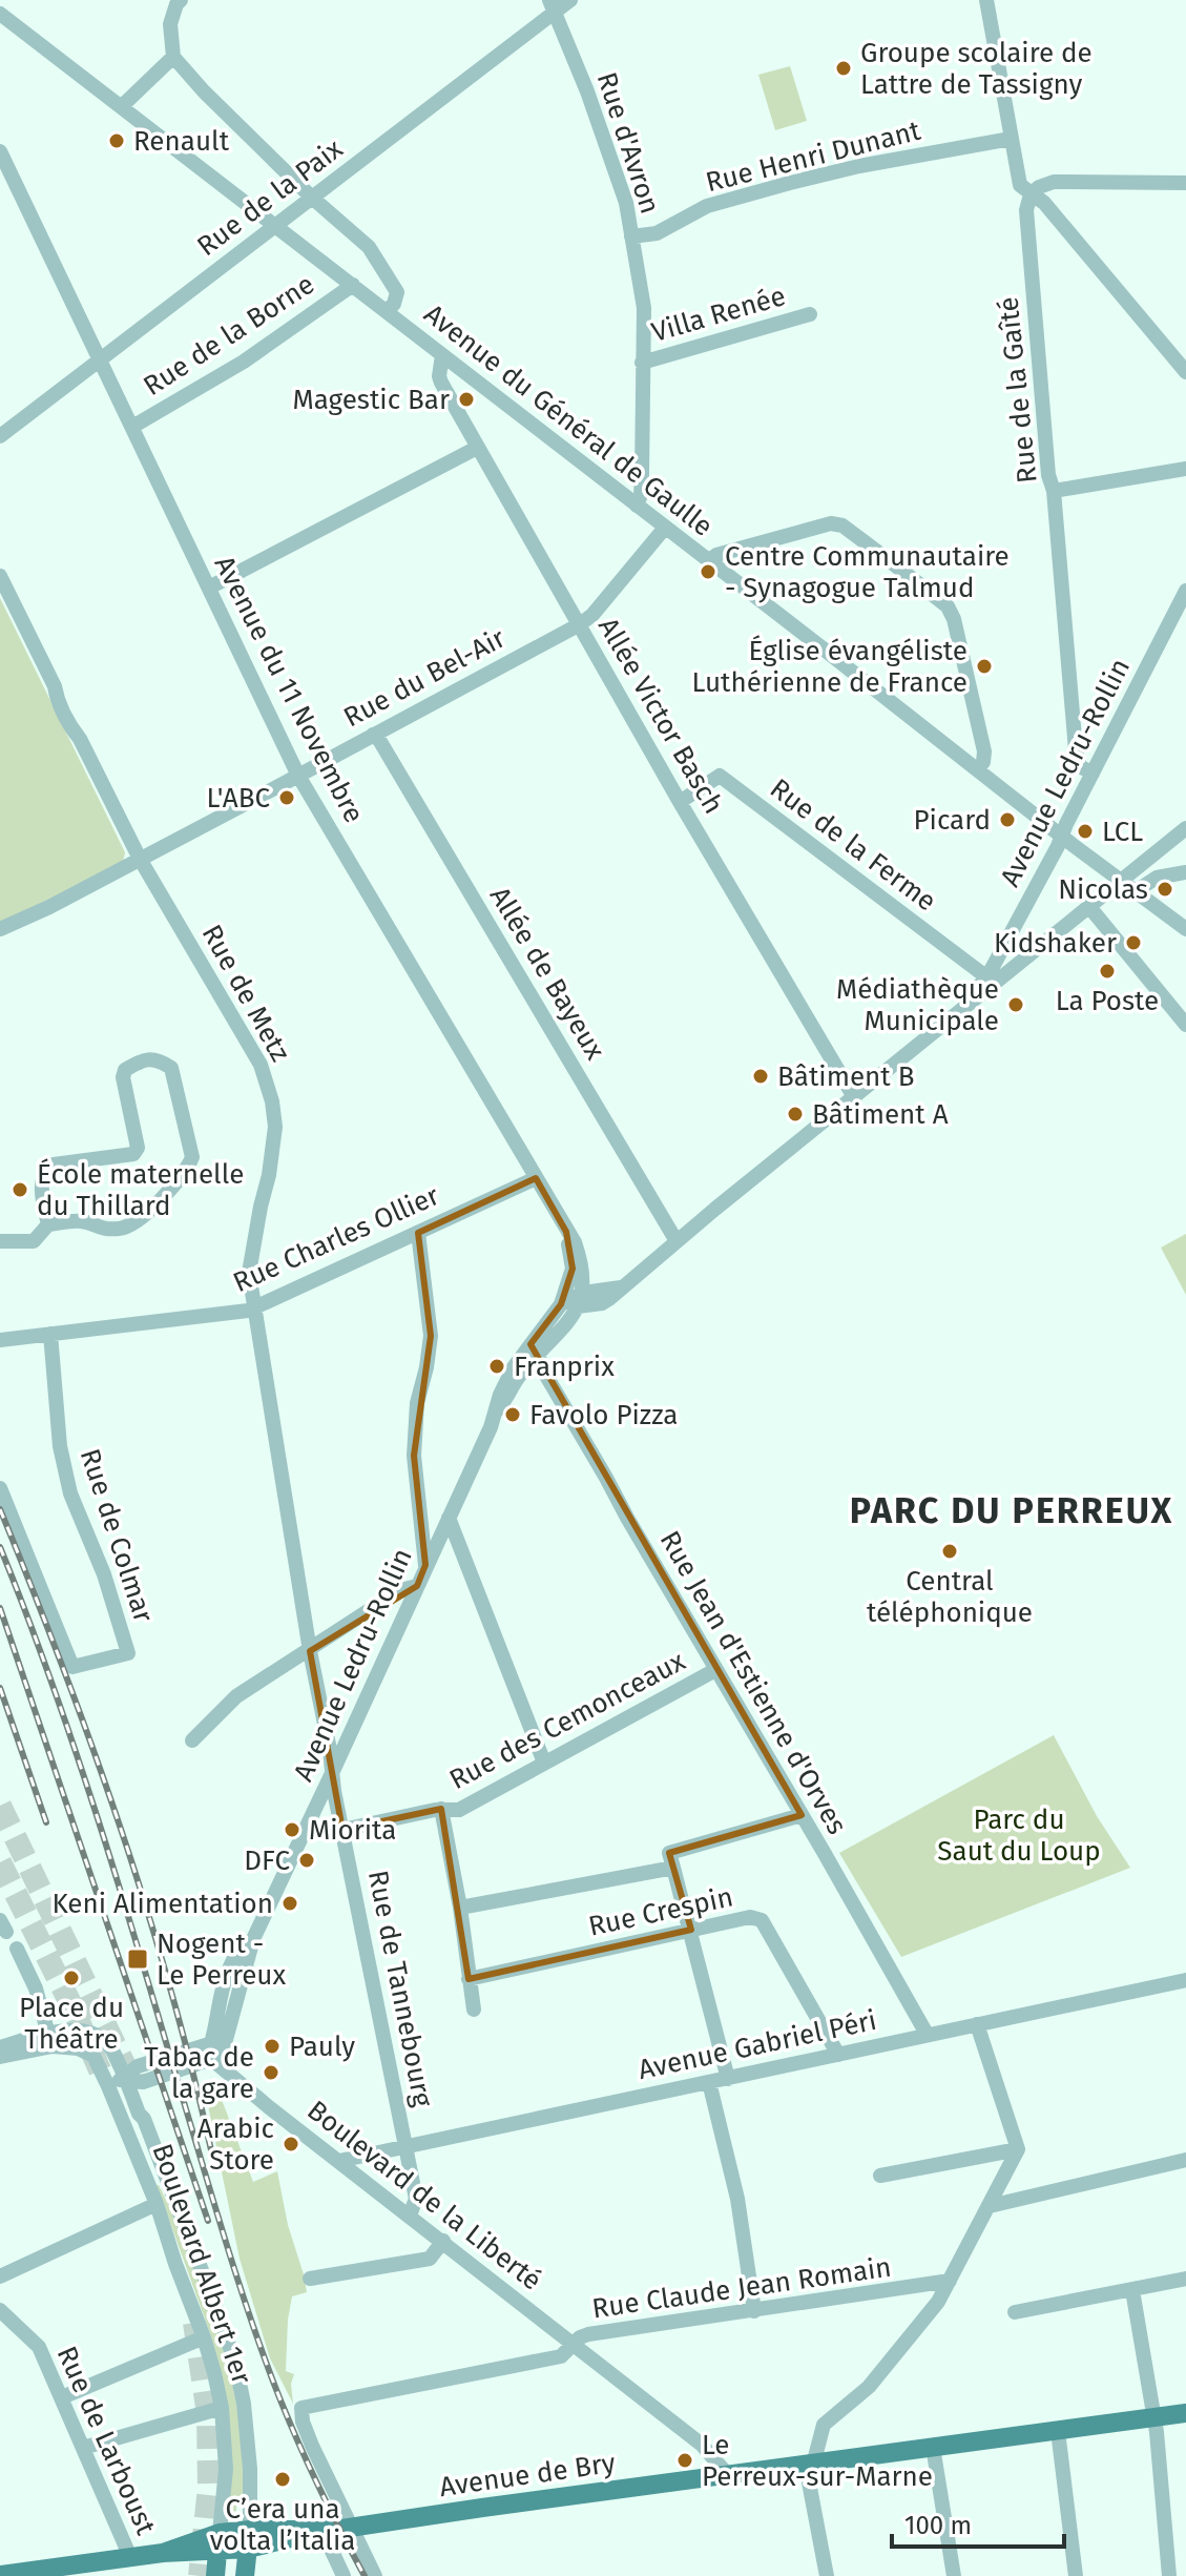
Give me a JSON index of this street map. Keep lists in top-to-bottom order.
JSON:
{
  "streets": {
    "main road": ["Boulevard Albert 1er", "Avenue de Bry"],
    "street": [
      "Rue d'Avron",
      "Rue Henri Dunant",
      "Rue de la Paix",
      "Villa Renée",
      "Rue de la Borne",
      "Rue de la Gaîté",
      "Avenue du Général de Gaulle",
      "Rue du Bel-Air",
      "Avenue du 11 Novembre",
      "Allée Victor Basch",
      "Avenue Ledru-Rollin",
      "Rue de la Ferme",
      "Allée de Bayeux",
      "Rue de Metz",
      "Rue Charles Ollier",
      "Rue de Colmar",
      "Rue Jean d'Estienne d'Orves",
      "Rue des Cemonceaux",
      "Rue Crespin",
      "Rue de Tannebourg",
      "Avenue Gabriel Péri",
      "Boulevard de la Liberté",
      "Rue Claude Jean Romain",
      "Rue de Larboust"
    ]
  },
  "crossings": [
    ["Rue d'Avron", "Rue Henri Dunant"],
    ["Rue d'Avron", "Rue de la Paix"],
    ["Rue d'Avron", "Villa Renée"],
    ["Rue d'Avron", "Avenue du Général de Gaulle"],
    ["Rue Henri Dunant", "Rue de la Gaîté"],
    ["Rue de la Paix", "Avenue du Général de Gaulle"],
    ["Rue de la Paix", "Avenue du 11 Novembre"],
    ["Rue de la Borne", "Avenue du Général de Gaulle"],
    ["Rue de la Borne", "Avenue du 11 Novembre"],
    ["Rue de la Gaîté", "Avenue Ledru-Rollin"],
    ["Avenue du Général de Gaulle", "Rue du Bel-Air"],
    ["Avenue du Général de Gaulle", "Allée Victor Basch"],
    ["Avenue du Général de Gaulle", "Avenue Ledru-Rollin"],
    ["Rue du Bel-Air", "Avenue du 11 Novembre"],
    ["Rue du Bel-Air", "Allée Victor Basch"],
    ["Rue du Bel-Air", "Allée de Bayeux"],
    ["Rue du Bel-Air", "Rue de Metz"],
    ["Avenue du 11 Novembre", "Avenue Ledru-Rollin"],
    ["Avenue du 11 Novembre", "Rue Charles Ollier"],
    ["Allée Victor Basch", "Avenue Ledru-Rollin"],
    ["Allée Victor Basch", "Rue de la Ferme"],
    ["Avenue Ledru-Rollin", "Rue de la Ferme"],
    ["Avenue Ledru-Rollin", "Allée de Bayeux"],
    ["Avenue Ledru-Rollin", "Rue de Metz"],
    ["Avenue Ledru-Rollin", "Rue Jean d'Estienne d'Orves"],
    ["Avenue Ledru-Rollin", "Rue de Tannebourg"],
    ["Avenue Ledru-Rollin", "Boulevard de la Liberté"],
    ["Rue de Metz", "Rue Charles Ollier"],
    ["Rue de Metz", "Rue de Tannebourg"],
    ["Rue Charles Ollier", "Rue de Colmar"],
    ["Rue Jean d'Estienne d'Orves", "Rue des Cemonceaux"],
    ["Rue Jean d'Estienne d'Orves", "Avenue Gabriel Péri"],
    ["Rue des Cemonceaux", "Rue de Tannebourg"],
    ["Rue Crespin", "Avenue Gabriel Péri"],
    ["Rue de Tannebourg", "Avenue Gabriel Péri"],
    ["Rue de Tannebourg", "Boulevard de la Liberté"],
    ["Avenue Gabriel Péri", "Boulevard de la Liberté"],
    ["Boulevard de la Liberté", "Rue Claude Jean Romain"],
    ["Boulevard de la Liberté", "Avenue de Bry"],
    ["Boulevard Albert 1er", "Avenue de Bry"],
    ["Rue Claude Jean Romain", "Avenue de Bry"],
    ["Rue de Larboust", "Avenue de Bry"]
  ],
  "districts": ["PARC DU PERREUX"],
  "parks": ["Parc du Saut du Loup"],
  "places": {
    "other": [
      "Groupe scolaire de Lattre de Tassigny",
      "Renault",
      "Magestic Bar",
      "Centre Communautaire - Synagogue Talmud",
      "Église évangéliste Luthérienne de France",
      "L'ABC",
      "Picard",
      "LCL",
      "Nicolas",
      "Kidshaker",
      "La Poste",
      "Médiathèque Municipale",
      "Bâtiment B",
      "Bâtiment A",
      "École maternelle du Thillard",
      "Franprix",
      "Favolo Pizza",
      "Central téléphonique",
      "Miorita",
      "DFC",
      "Keni Alimentation",
      "Place du Théâtre",
      "Pauly",
      "Tabac de la gare",
      "Arabic Store",
      "Le Perreux-sur-Marne",
      "C’era una volta l’Italia"
    ],
    "transit": ["Nogent - Le Perreux"]
  },
  "scale_bar": "100 m"
}
